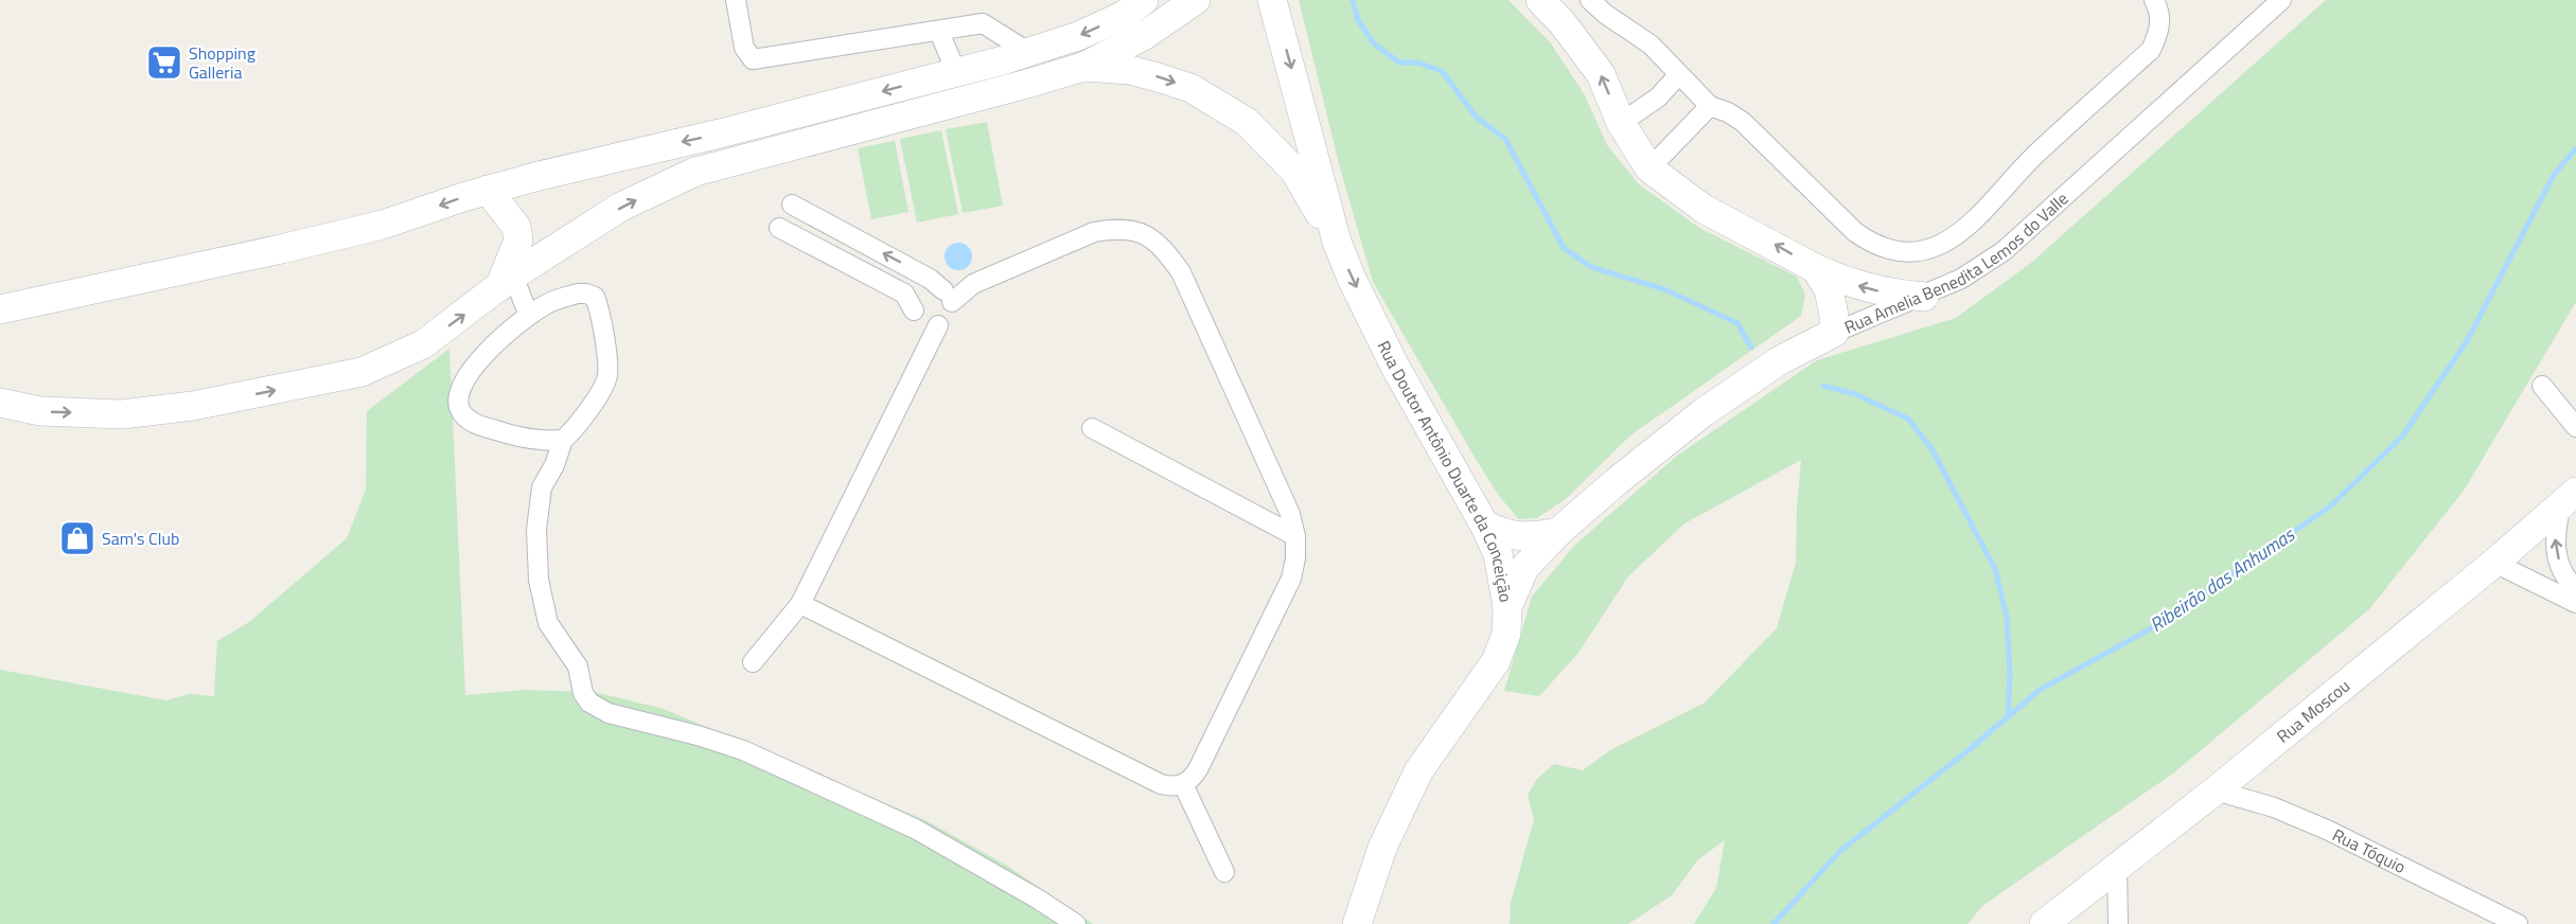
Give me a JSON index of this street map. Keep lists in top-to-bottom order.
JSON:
{
  "streets": {
    "main road": ["Rua Amelia Benedita Lemos do Valle", "Rua Doutor Antônio Duarte da Conceição", "Rua Moscou"],
    "street": ["Rua Tóquio"]
  },
  "crossings": [
    ["Rua Amelia Benedita Lemos do Valle", "Rua Doutor Antônio Duarte da Conceição"],
    ["Rua Moscou", "Rua Tóquio"]
  ],
  "one_way": ["Rua Doutor Antônio Duarte da Conceição"],
  "water": ["Ribeirão das Anhumas"],
  "places": {
    "supermarket": ["Shopping Galleria"],
    "shop": ["Sam's Club"]
  }
}
